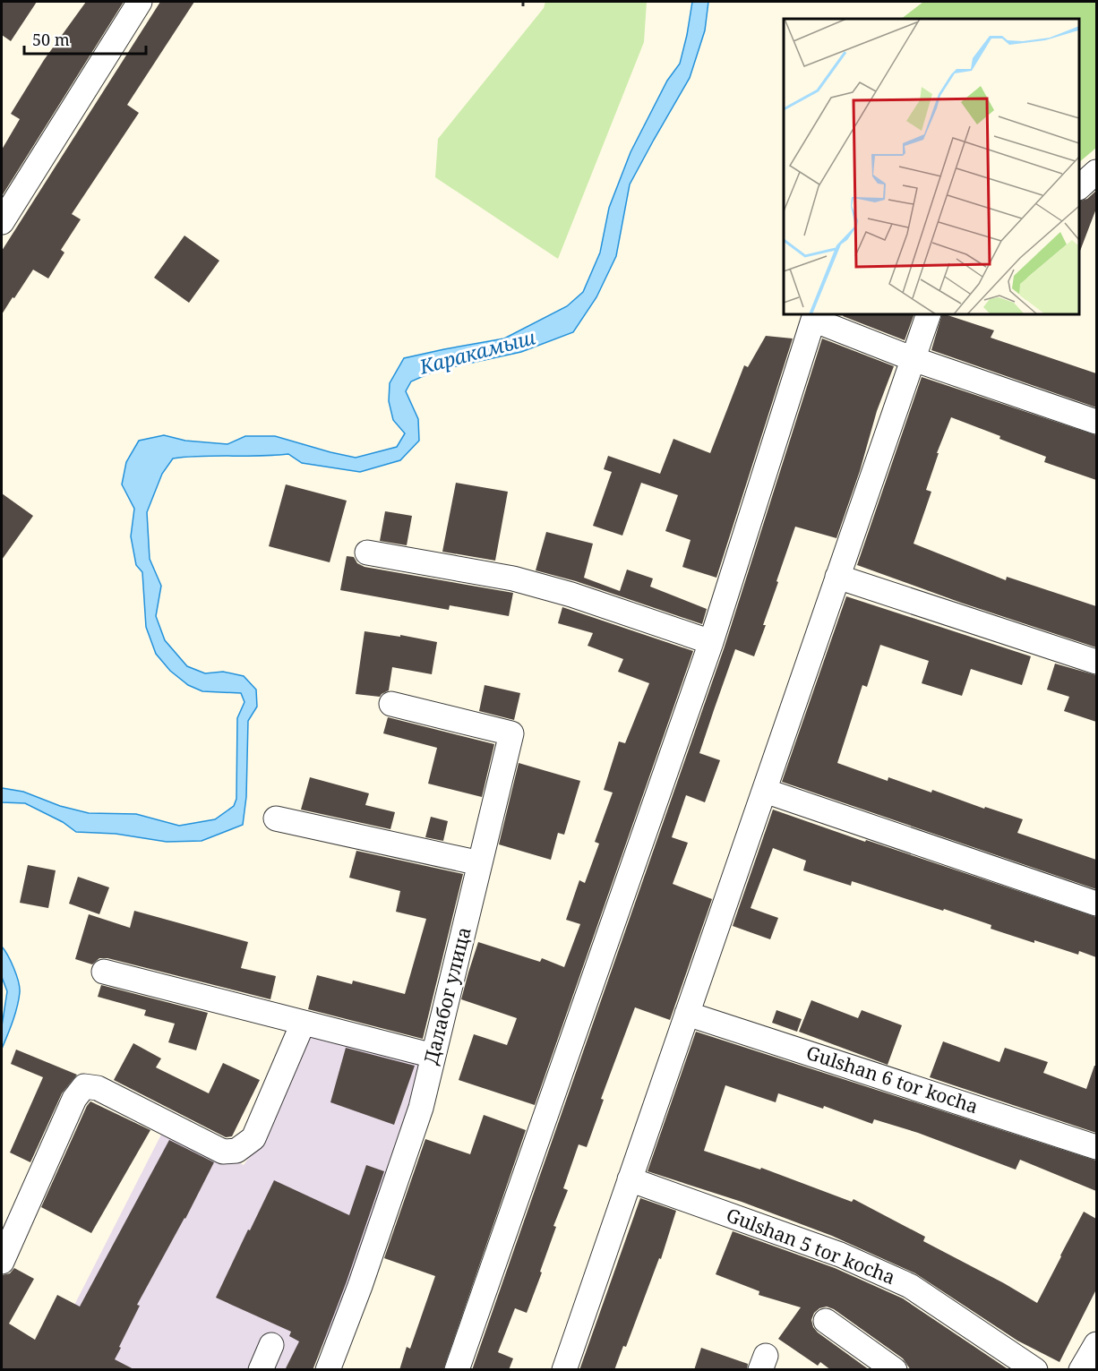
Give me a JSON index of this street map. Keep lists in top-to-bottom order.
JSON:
{
  "streets": {
    "street": ["Далабог улица", "Gulshan 6 tor kocha", "Gulshan 5 tor kocha"]
  },
  "water": ["Каракамыш"],
  "scale_bar": "50 m"
}
